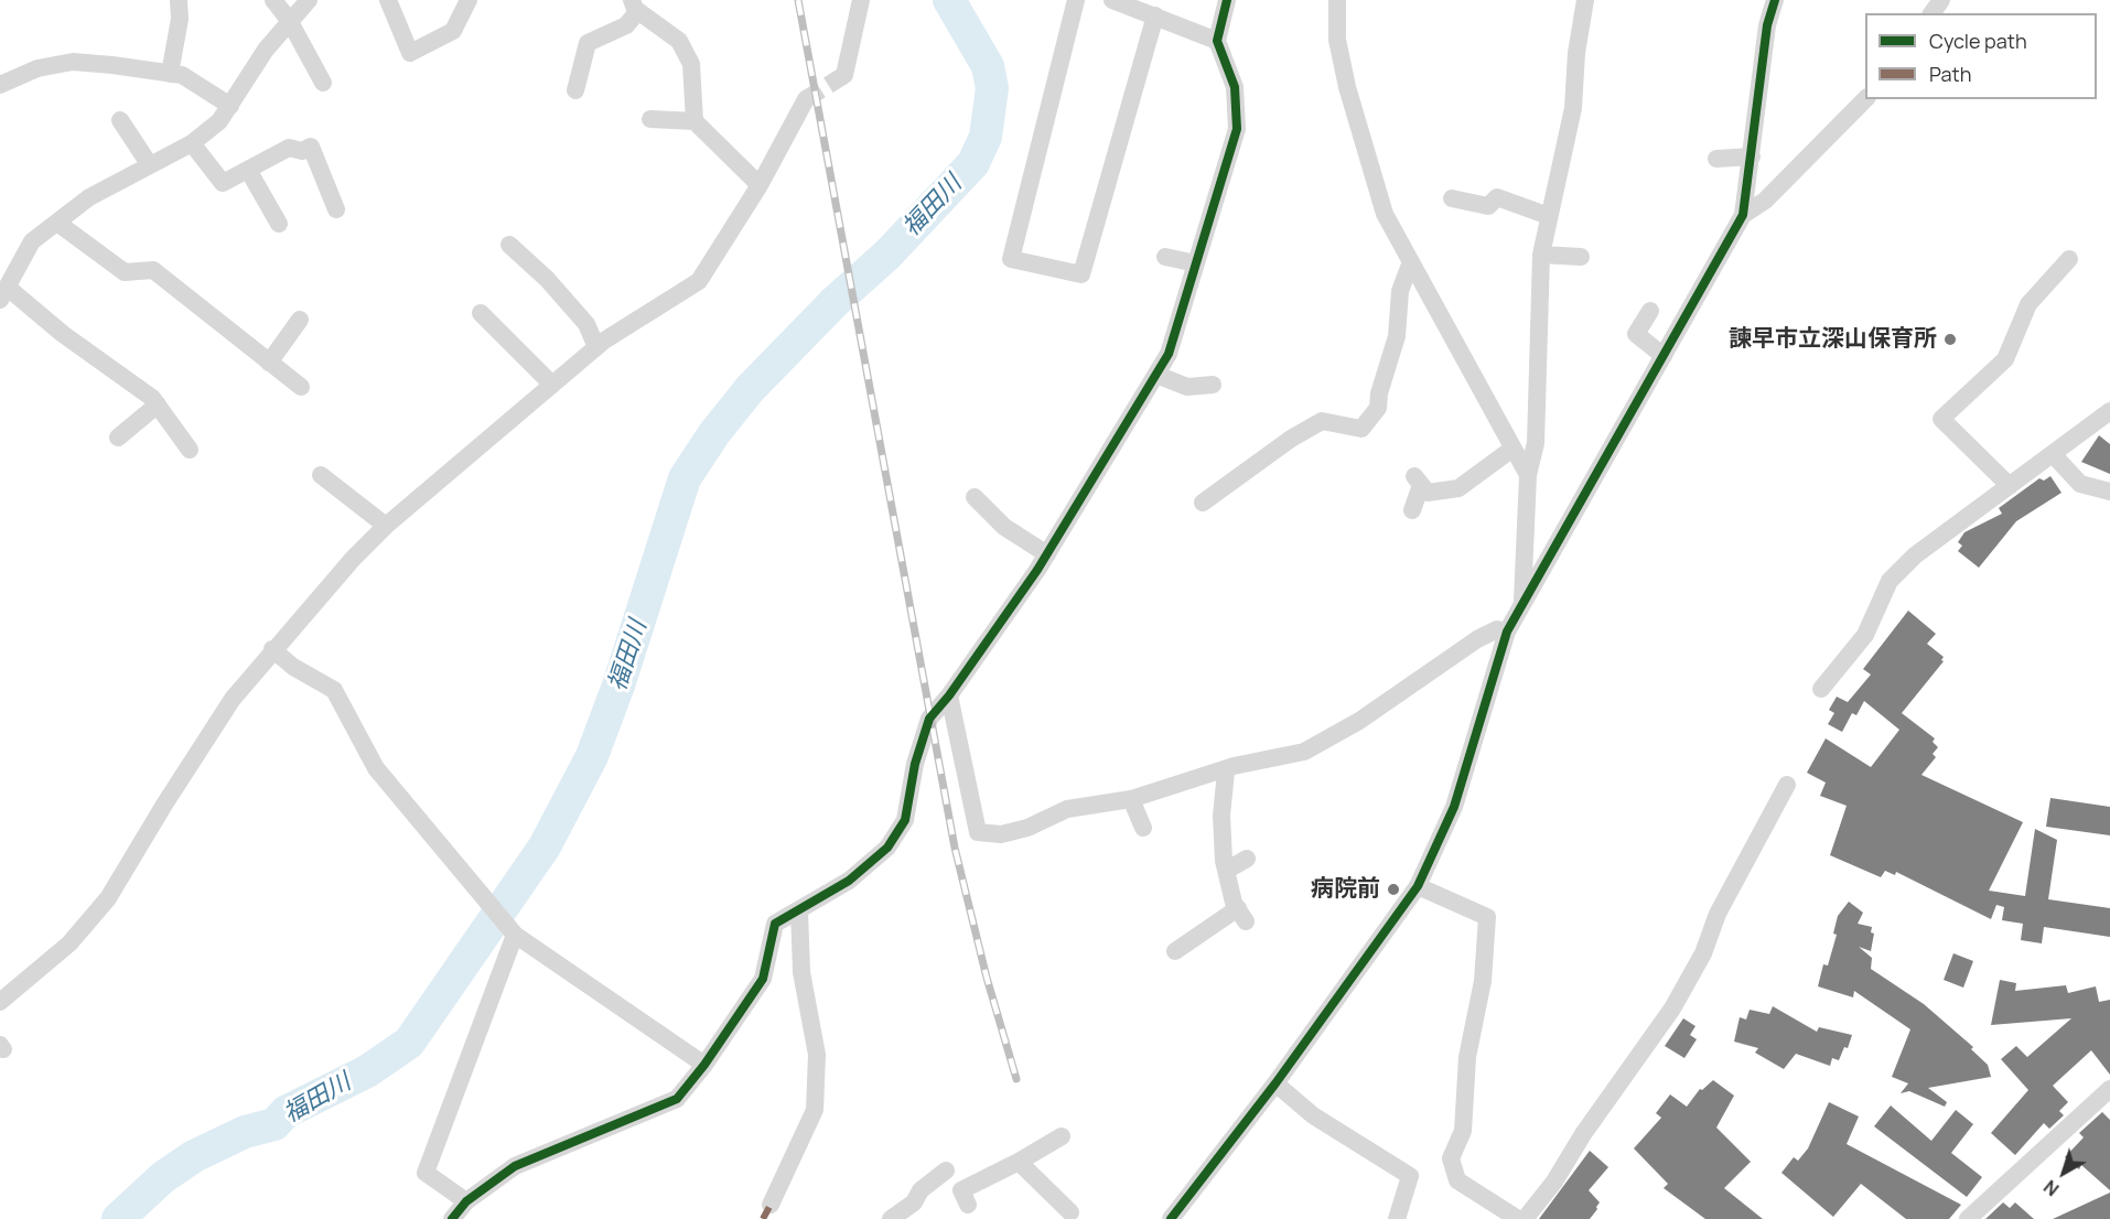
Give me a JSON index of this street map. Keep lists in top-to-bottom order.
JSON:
{
  "water": ["福田川"],
  "places": ["諫早市立深山保育所", "病院前"],
  "legend": ["Cycle path", "Path"],
  "north": "bottom left"
}
